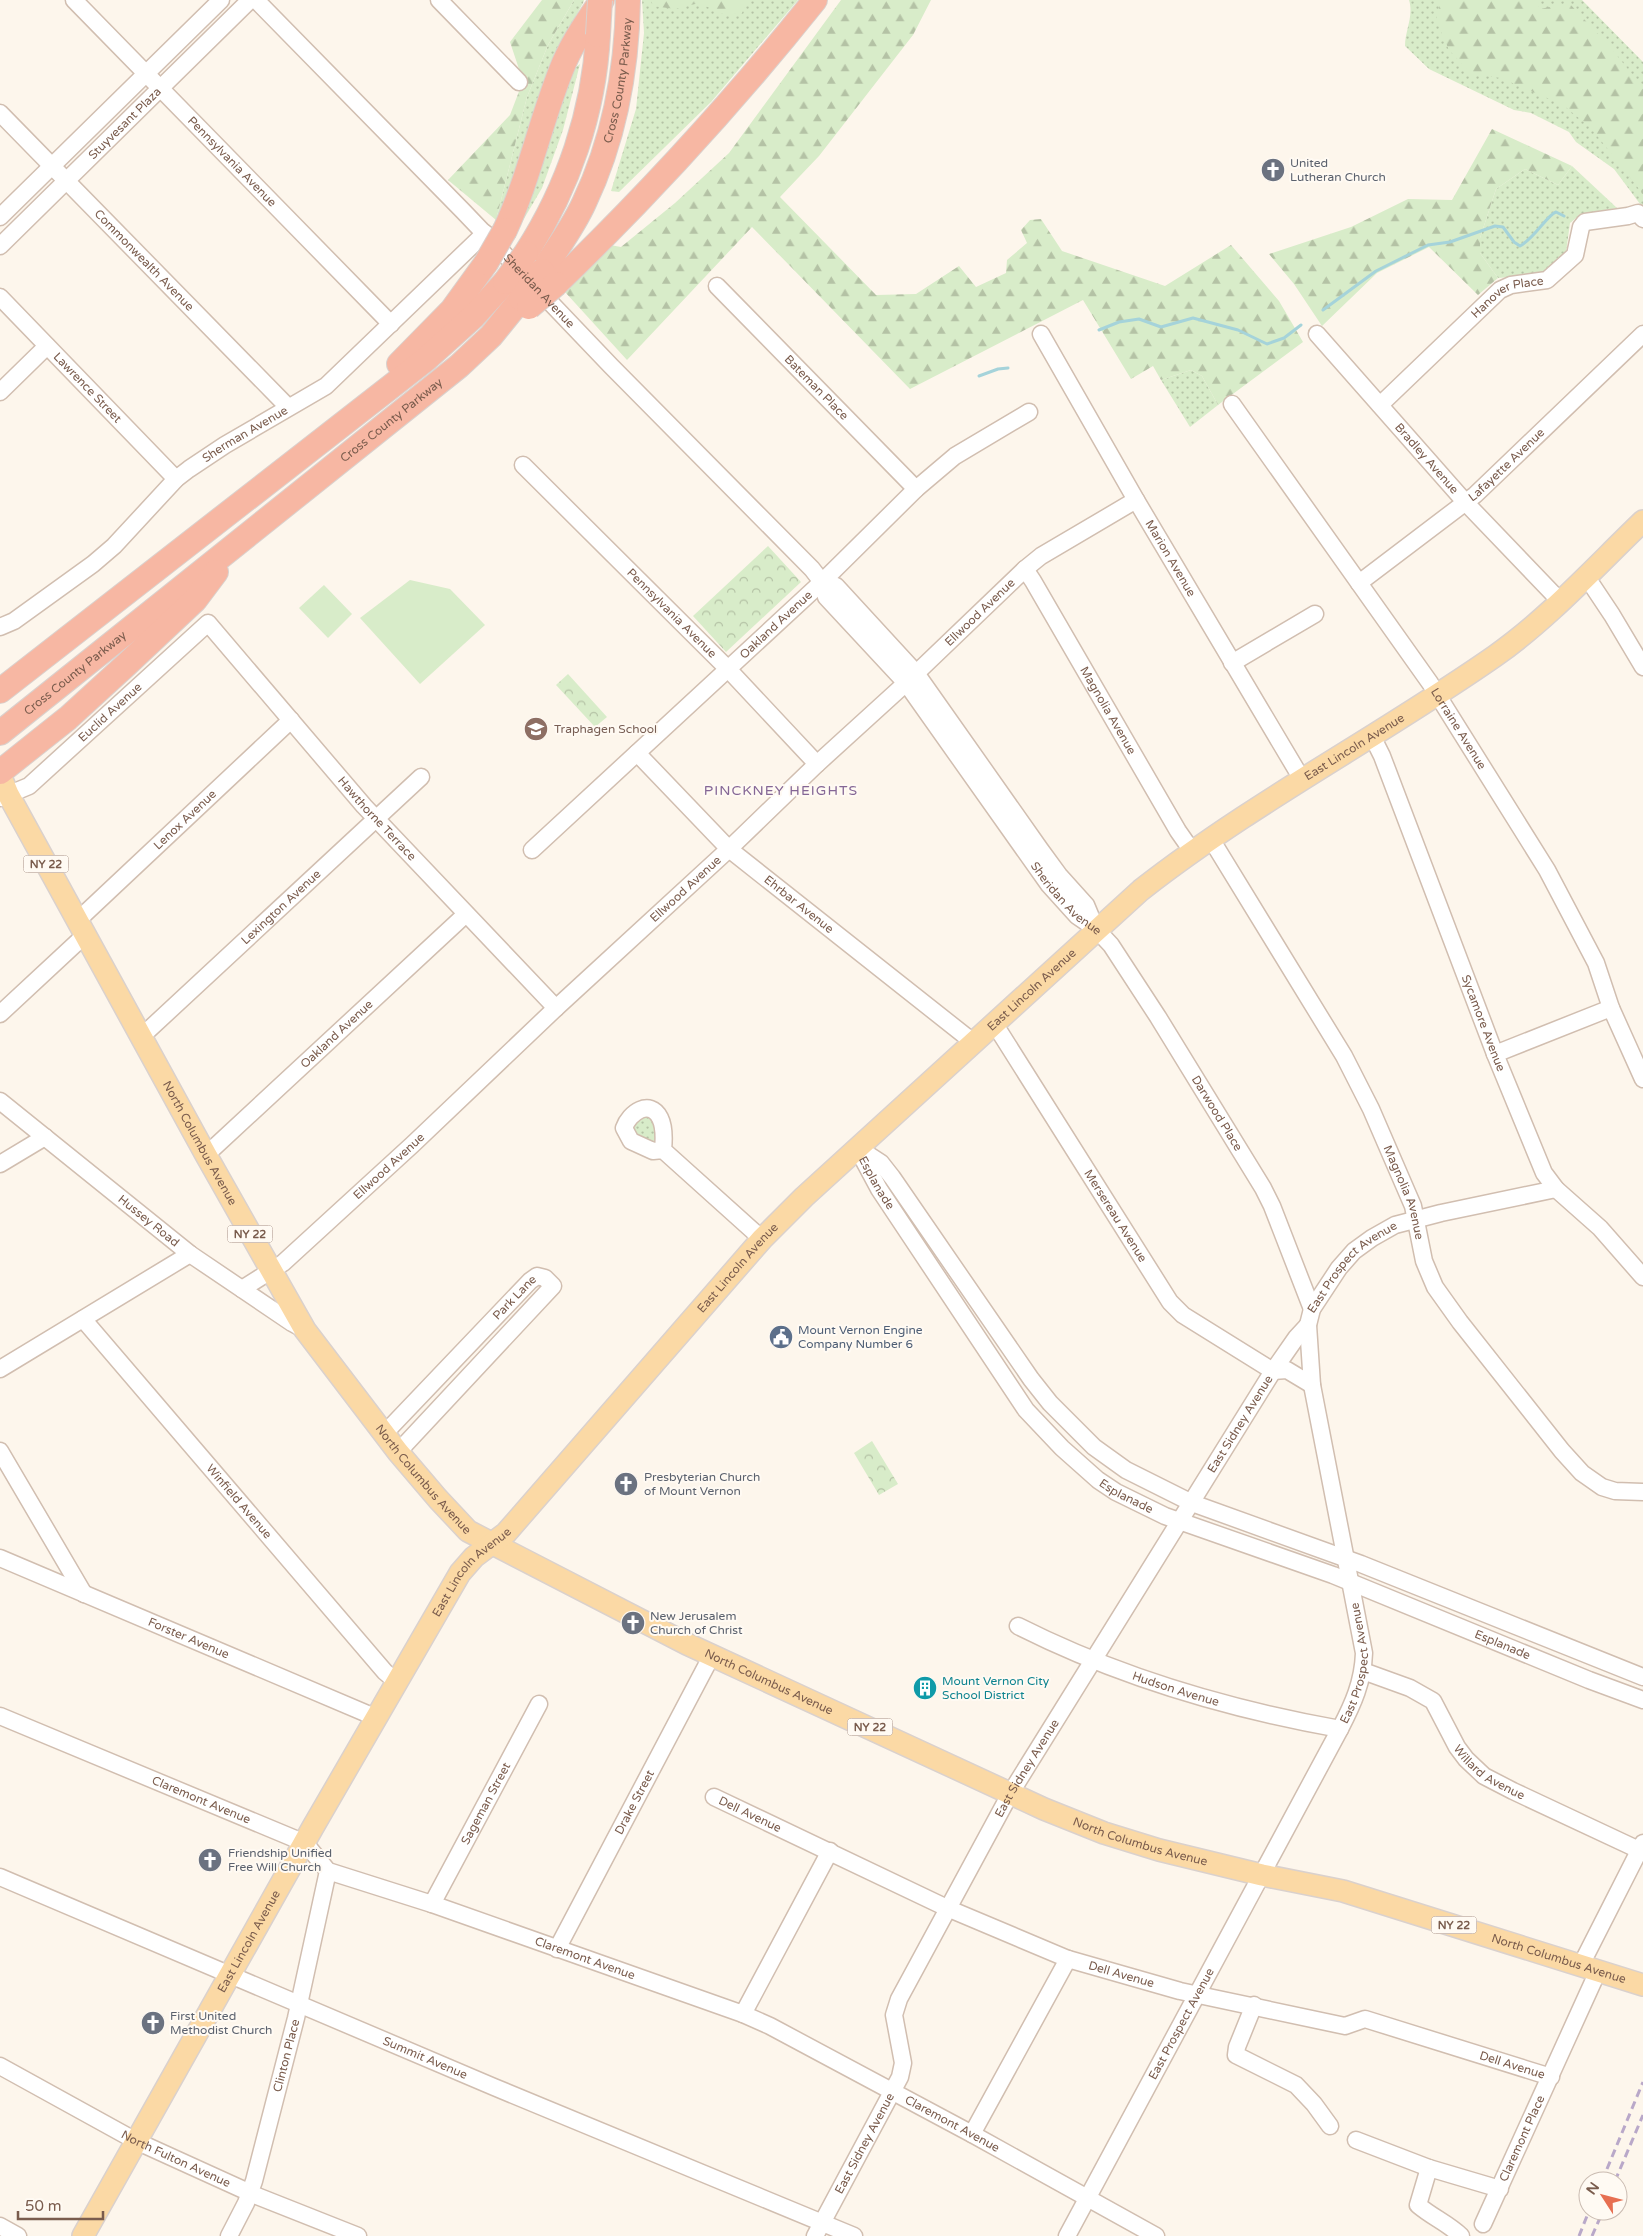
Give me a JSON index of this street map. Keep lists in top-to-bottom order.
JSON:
{
  "streets": {
    "highway": ["Cross County Parkway"],
    "main road": ["East Lincoln Avenue", "NY 22", "North Columbus Avenue"],
    "street": [
      "Stuyvesant Plaza",
      "Pennsylvania Avenue",
      "Commonwealth Avenue",
      "Sheridan Avenue",
      "Hanover Place",
      "Lawrence Street",
      "Bateman Place",
      "Sherman Avenue",
      "Bradley Avenue",
      "Lafayette Avenue",
      "Marion Avenue",
      "Ellwood Avenue",
      "Oakland Avenue",
      "Magnolia Avenue",
      "Euclid Avenue",
      "Lorraine Avenue",
      "Hawthorne Terrace",
      "Lenox Avenue",
      "Ehrbar Avenue",
      "Lexington Avenue",
      "Sycamore Avenue",
      "Darwood Place",
      "Esplanade",
      "Mersereau Avenue",
      "Hussey Road",
      "East Prospect Avenue",
      "Park Lane",
      "East Sidney Avenue",
      "Winfield Avenue",
      "Forster Avenue",
      "Hudson Avenue",
      "Willard Avenue",
      "Claremont Avenue",
      "Drake Street",
      "Sageman Street",
      "Dell Avenue",
      "Clinton Place",
      "Summit Avenue",
      "Claremont Place",
      "North Fulton Avenue"
    ]
  },
  "crossings": [
    ["Stuyvesant Plaza", "Pennsylvania Avenue"],
    ["Stuyvesant Plaza", "Commonwealth Avenue"],
    ["Pennsylvania Avenue", "Sherman Avenue"],
    ["Pennsylvania Avenue", "Ellwood Avenue"],
    ["Pennsylvania Avenue", "Oakland Avenue"],
    ["Commonwealth Avenue", "Sherman Avenue"],
    ["Sheridan Avenue", "Sherman Avenue"],
    ["Sheridan Avenue", "Ellwood Avenue"],
    ["Sheridan Avenue", "Oakland Avenue"],
    ["Sheridan Avenue", "East Lincoln Avenue"],
    ["Sheridan Avenue", "Darwood Place"],
    ["Hanover Place", "Bradley Avenue"],
    ["Lawrence Street", "Sherman Avenue"],
    ["Bateman Place", "Oakland Avenue"],
    ["Bradley Avenue", "Lafayette Avenue"],
    ["Bradley Avenue", "East Lincoln Avenue"],
    ["Lafayette Avenue", "Lorraine Avenue"],
    ["Marion Avenue", "Ellwood Avenue"],
    ["Marion Avenue", "East Lincoln Avenue"],
    ["Ellwood Avenue", "Magnolia Avenue"],
    ["Ellwood Avenue", "Hawthorne Terrace"],
    ["Ellwood Avenue", "Ehrbar Avenue"],
    ["Ellwood Avenue", "North Columbus Avenue"],
    ["Ellwood Avenue", "Hussey Road"],
    ["Oakland Avenue", "Hawthorne Terrace"],
    ["Oakland Avenue", "Ehrbar Avenue"],
    ["Oakland Avenue", "North Columbus Avenue"],
    ["Magnolia Avenue", "East Lincoln Avenue"],
    ["Magnolia Avenue", "East Prospect Avenue"],
    ["Euclid Avenue", "Hawthorne Terrace"],
    ["Euclid Avenue", "North Columbus Avenue"],
    ["Lorraine Avenue", "East Lincoln Avenue"],
    ["East Lincoln Avenue", "Ehrbar Avenue"],
    ["East Lincoln Avenue", "Sycamore Avenue"],
    ["East Lincoln Avenue", "Darwood Place"],
    ["East Lincoln Avenue", "North Columbus Avenue"],
    ["East Lincoln Avenue", "Esplanade"],
    ["East Lincoln Avenue", "Mersereau Avenue"],
    ["East Lincoln Avenue", "Winfield Avenue"],
    ["East Lincoln Avenue", "Forster Avenue"],
    ["East Lincoln Avenue", "Claremont Avenue"],
    ["East Lincoln Avenue", "Summit Avenue"],
    ["East Lincoln Avenue", "North Fulton Avenue"],
    ["Hawthorne Terrace", "Lenox Avenue"],
    ["Hawthorne Terrace", "Lexington Avenue"],
    ["Lenox Avenue", "North Columbus Avenue"],
    ["Lexington Avenue", "North Columbus Avenue"],
    ["Sycamore Avenue", "East Prospect Avenue"],
    ["Darwood Place", "East Prospect Avenue"],
    ["North Columbus Avenue", "Hussey Road"],
    ["North Columbus Avenue", "East Prospect Avenue"],
    ["North Columbus Avenue", "Park Lane"],
    ["North Columbus Avenue", "East Sidney Avenue"],
    ["North Columbus Avenue", "Drake Street"],
    ["North Columbus Avenue", "Claremont Place"],
    ["Esplanade", "East Prospect Avenue"],
    ["Esplanade", "East Sidney Avenue"],
    ["Mersereau Avenue", "East Sidney Avenue"],
    ["East Prospect Avenue", "East Sidney Avenue"],
    ["East Prospect Avenue", "Hudson Avenue"],
    ["East Prospect Avenue", "Willard Avenue"],
    ["East Prospect Avenue", "Claremont Avenue"],
    ["East Prospect Avenue", "Dell Avenue"],
    ["East Sidney Avenue", "Hudson Avenue"],
    ["East Sidney Avenue", "Claremont Avenue"],
    ["East Sidney Avenue", "Dell Avenue"],
    ["East Sidney Avenue", "Summit Avenue"],
    ["Claremont Avenue", "Drake Street"],
    ["Claremont Avenue", "Sageman Street"],
    ["Claremont Avenue", "Clinton Place"],
    ["Dell Avenue", "Claremont Place"],
    ["Clinton Place", "Summit Avenue"],
    ["Clinton Place", "North Fulton Avenue"]
  ],
  "districts": ["PINCKNEY HEIGHTS"],
  "places": {
    "church": [
      "United Lutheran Church",
      "Presbyterian Church of Mount Vernon",
      "New Jerusalem Church of Christ",
      "Friendship Unified Free Will Church",
      "First United Methodist Church"
    ],
    "school or university": ["Traphagen School"],
    "public building": ["Mount Vernon Engine Company Number 6"],
    "building": ["Mount Vernon City School District"]
  },
  "scale_bar": "50 m",
  "north": "top left"
}
